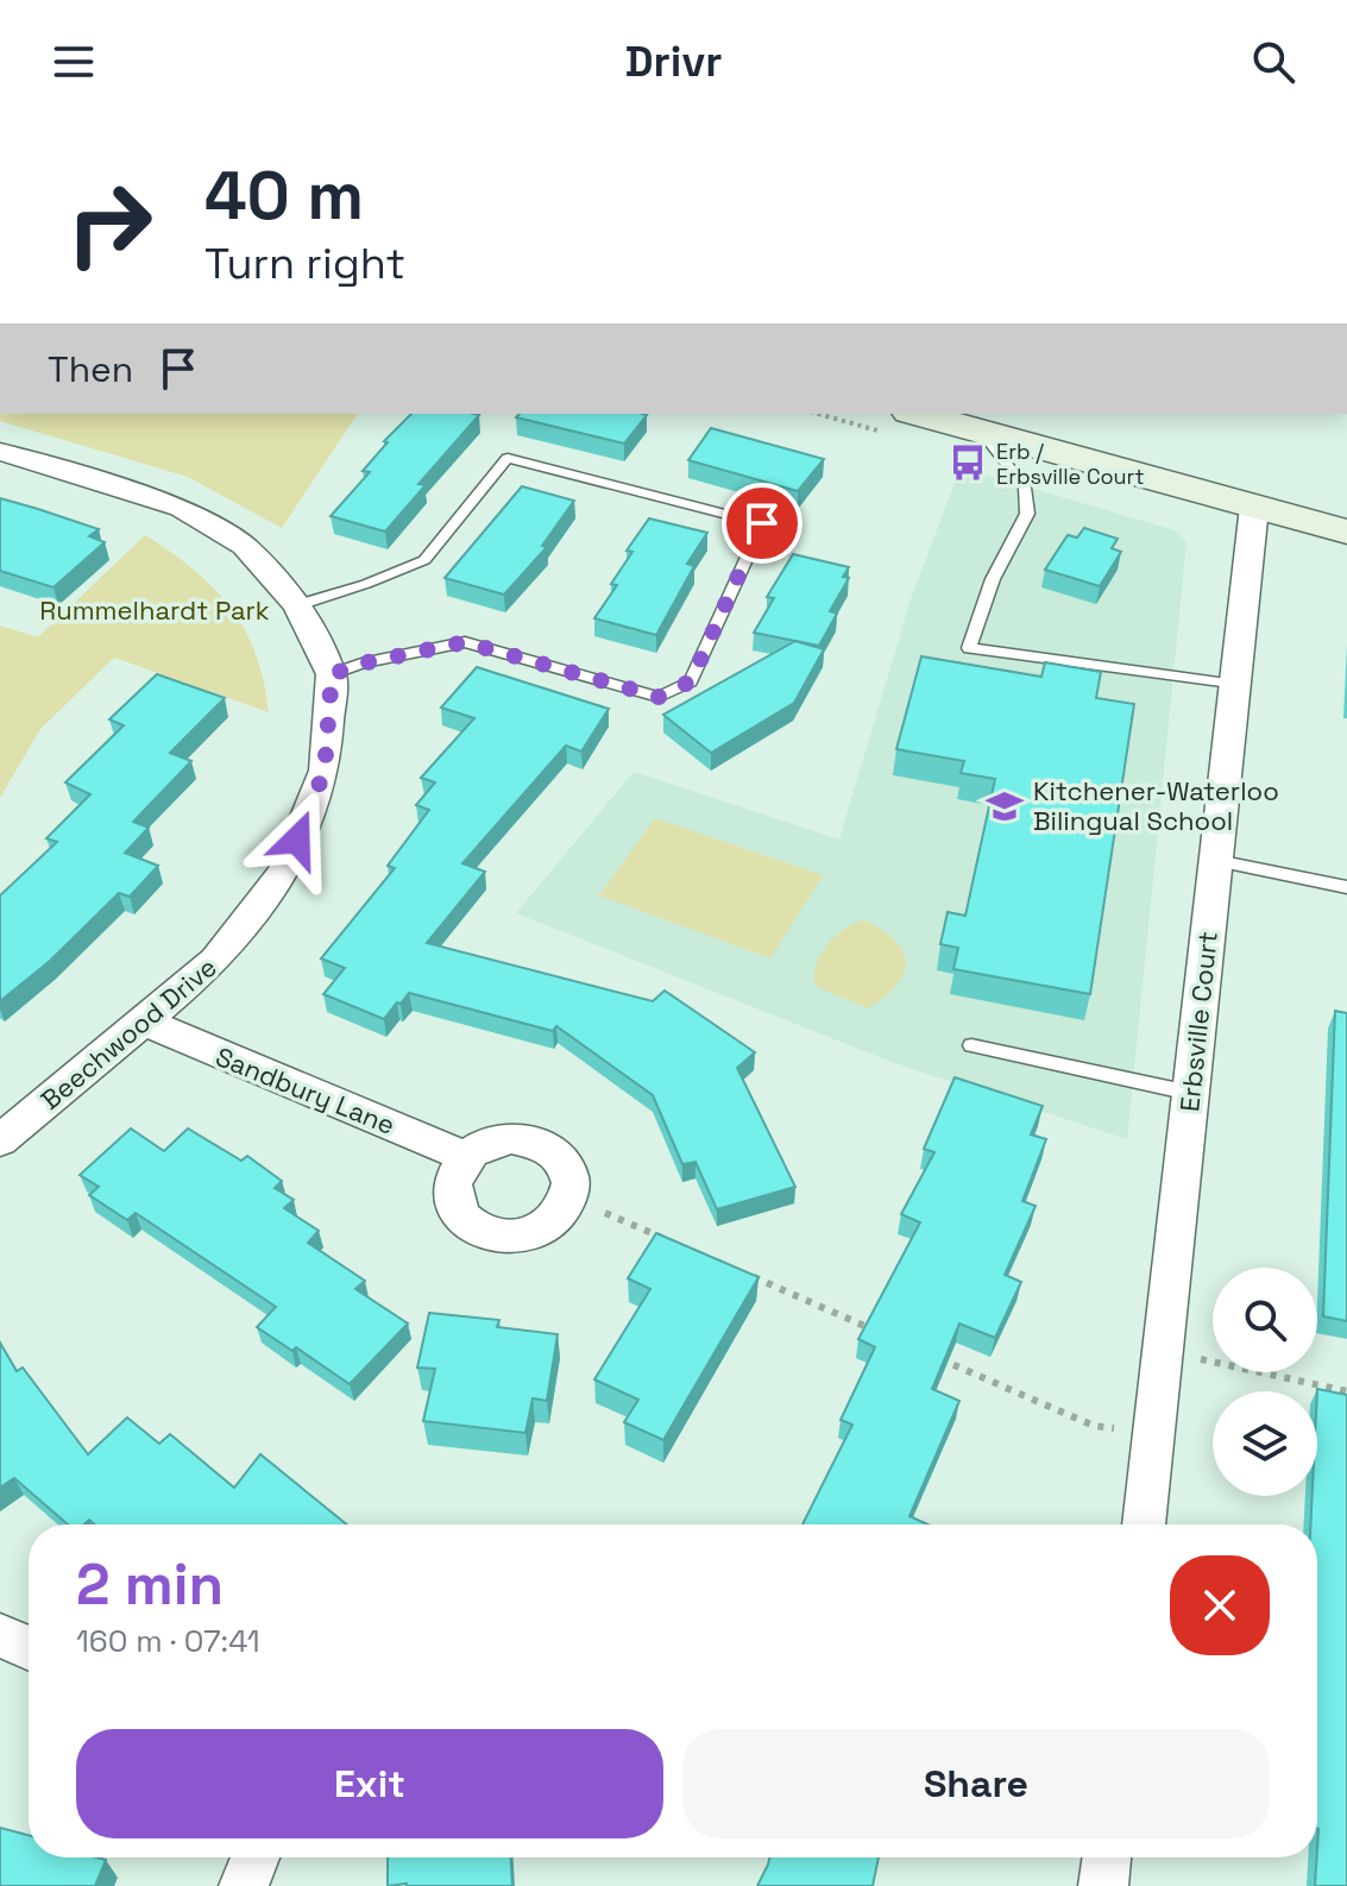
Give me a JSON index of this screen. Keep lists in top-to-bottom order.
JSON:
{
  "streets": {
    "street": ["Erbsville Court", "Beechwood Drive", "Sandbury Lane"]
  },
  "crossings": [
    ["Beechwood Drive", "Sandbury Lane"]
  ],
  "parks": ["Rummelhardt Park"],
  "places": {
    "bus stop": ["Erb / Erbsville Court"],
    "school or university": ["Kitchener-Waterloo Bilingual School"]
  },
  "page": {
    "header": "Drivr",
    "turn": ["40 m", "Turn right"],
    "then": "Then",
    "heading": ["2 min", "160 m · 07:41"],
    "buttons": ["Exit", "Share"]
  }
}
